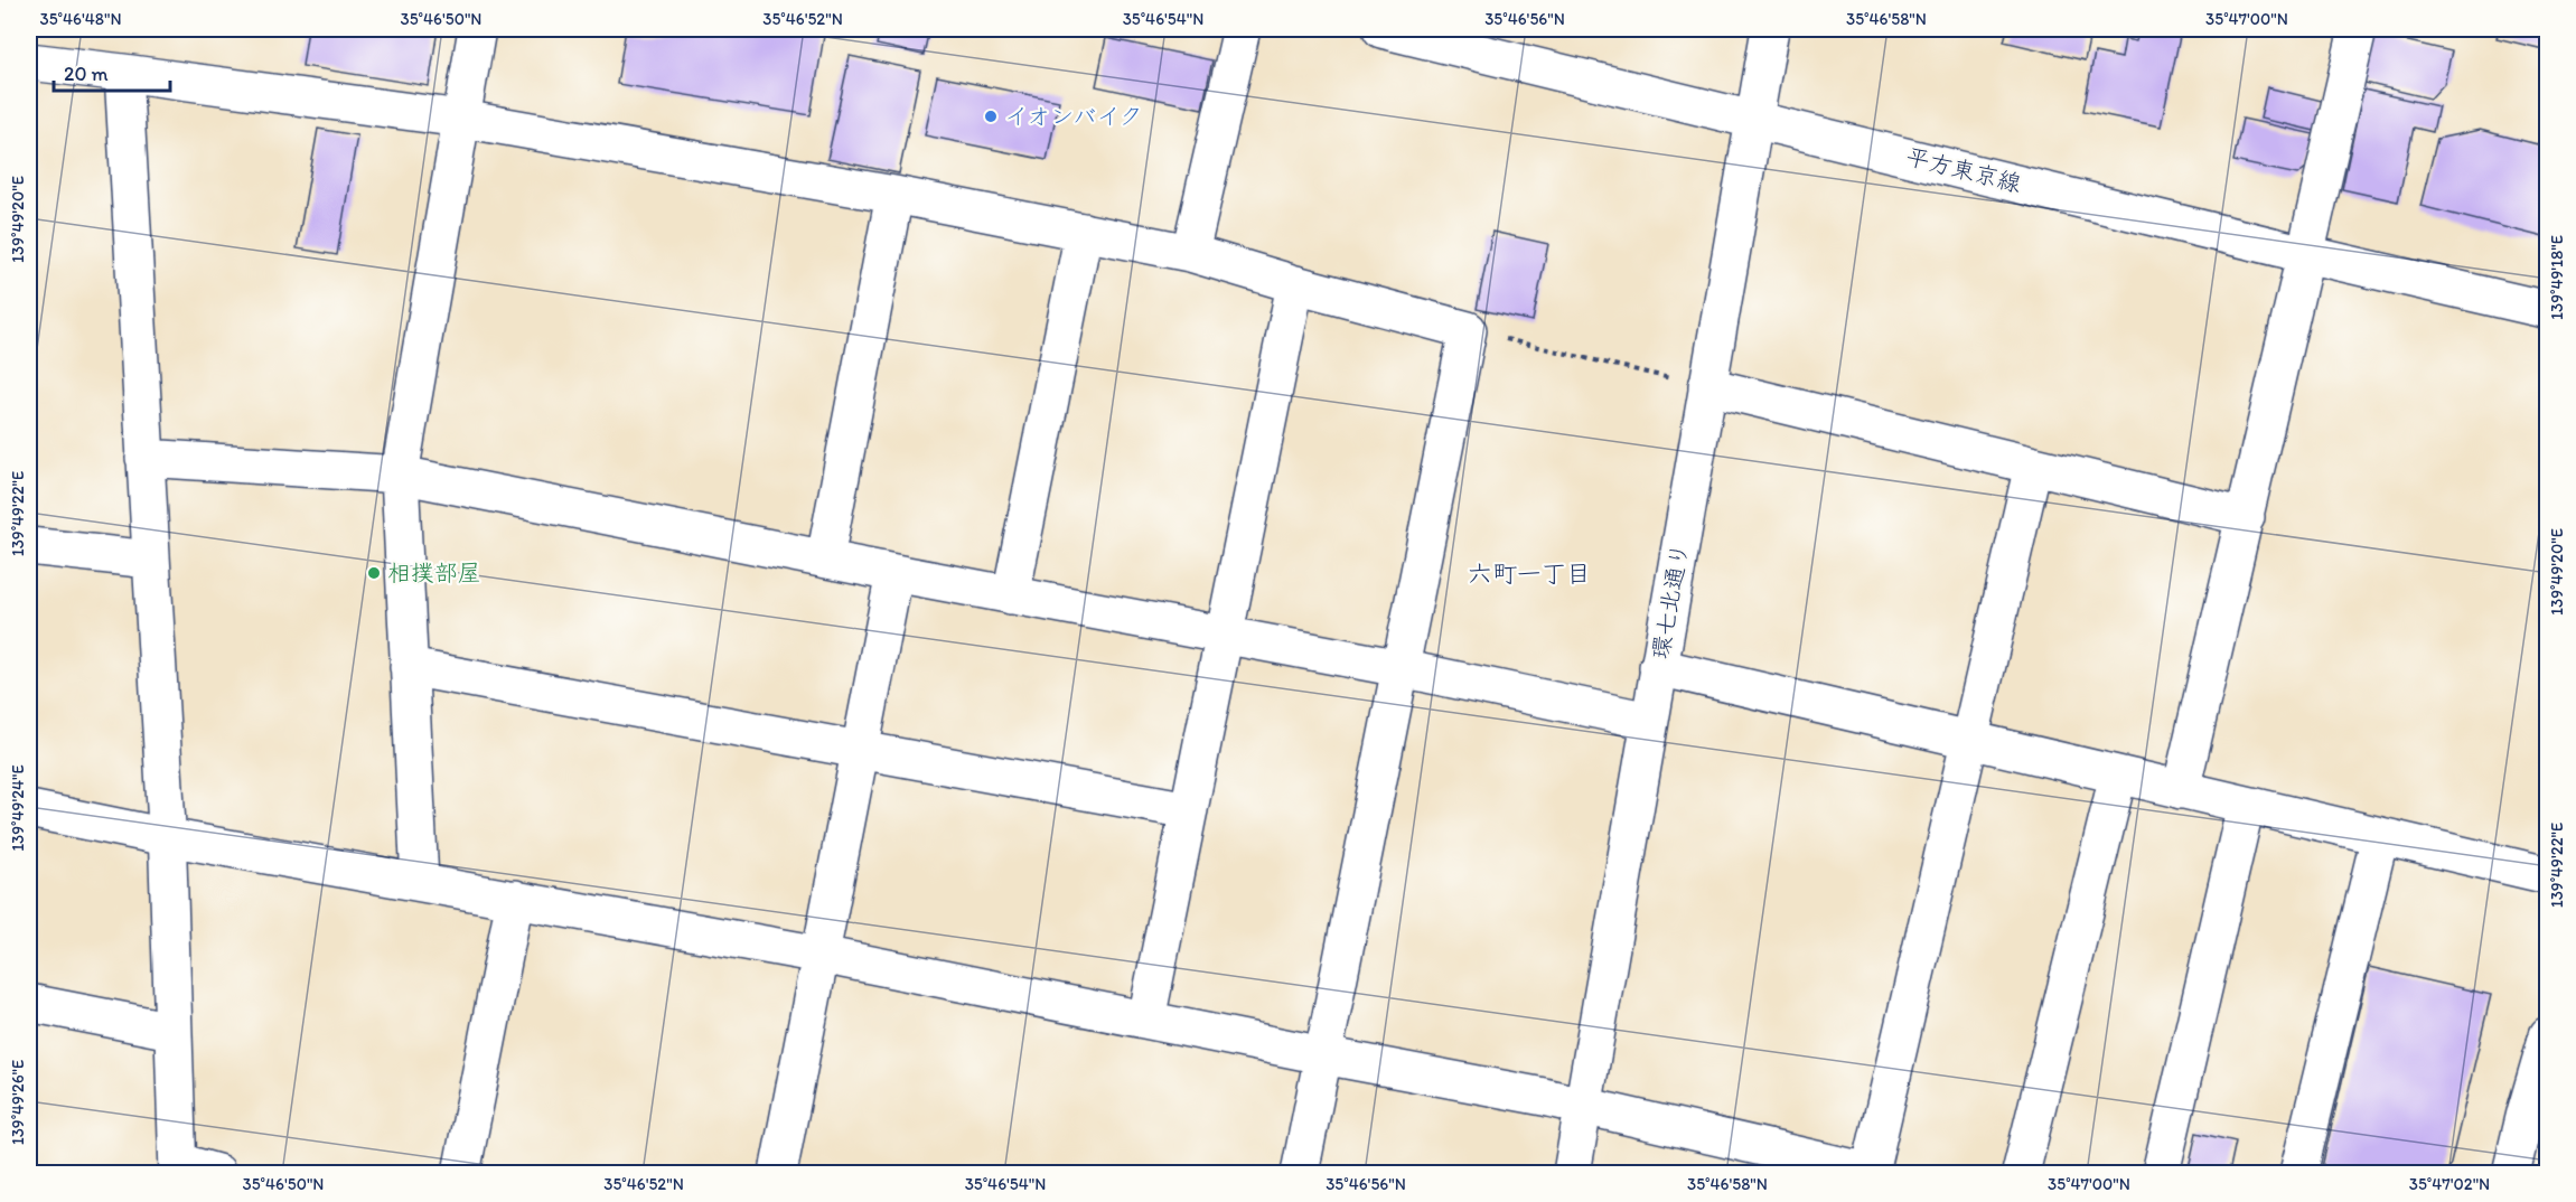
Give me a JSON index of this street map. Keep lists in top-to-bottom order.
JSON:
{
  "streets": {
    "street": ["平方東京線", "環七北通り"]
  },
  "crossings": [
    ["平方東京線", "環七北通り"]
  ],
  "districts": ["六町一丁目"],
  "places": ["イオンバイク", "相撲部屋"],
  "scale_bar": "20 m",
  "coordinates": [
    "35°46'48\"N",
    "35°46'50\"N",
    "35°46'52\"N",
    "35°46'54\"N",
    "35°46'56\"N",
    "35°46'58\"N",
    "35°47'00\"N",
    "139°49'20\"E",
    "139°49'18\"E",
    "139°49'22\"E",
    "139°49'24\"E",
    "139°49'26\"E",
    "35°47'02\"N"
  ]
}
